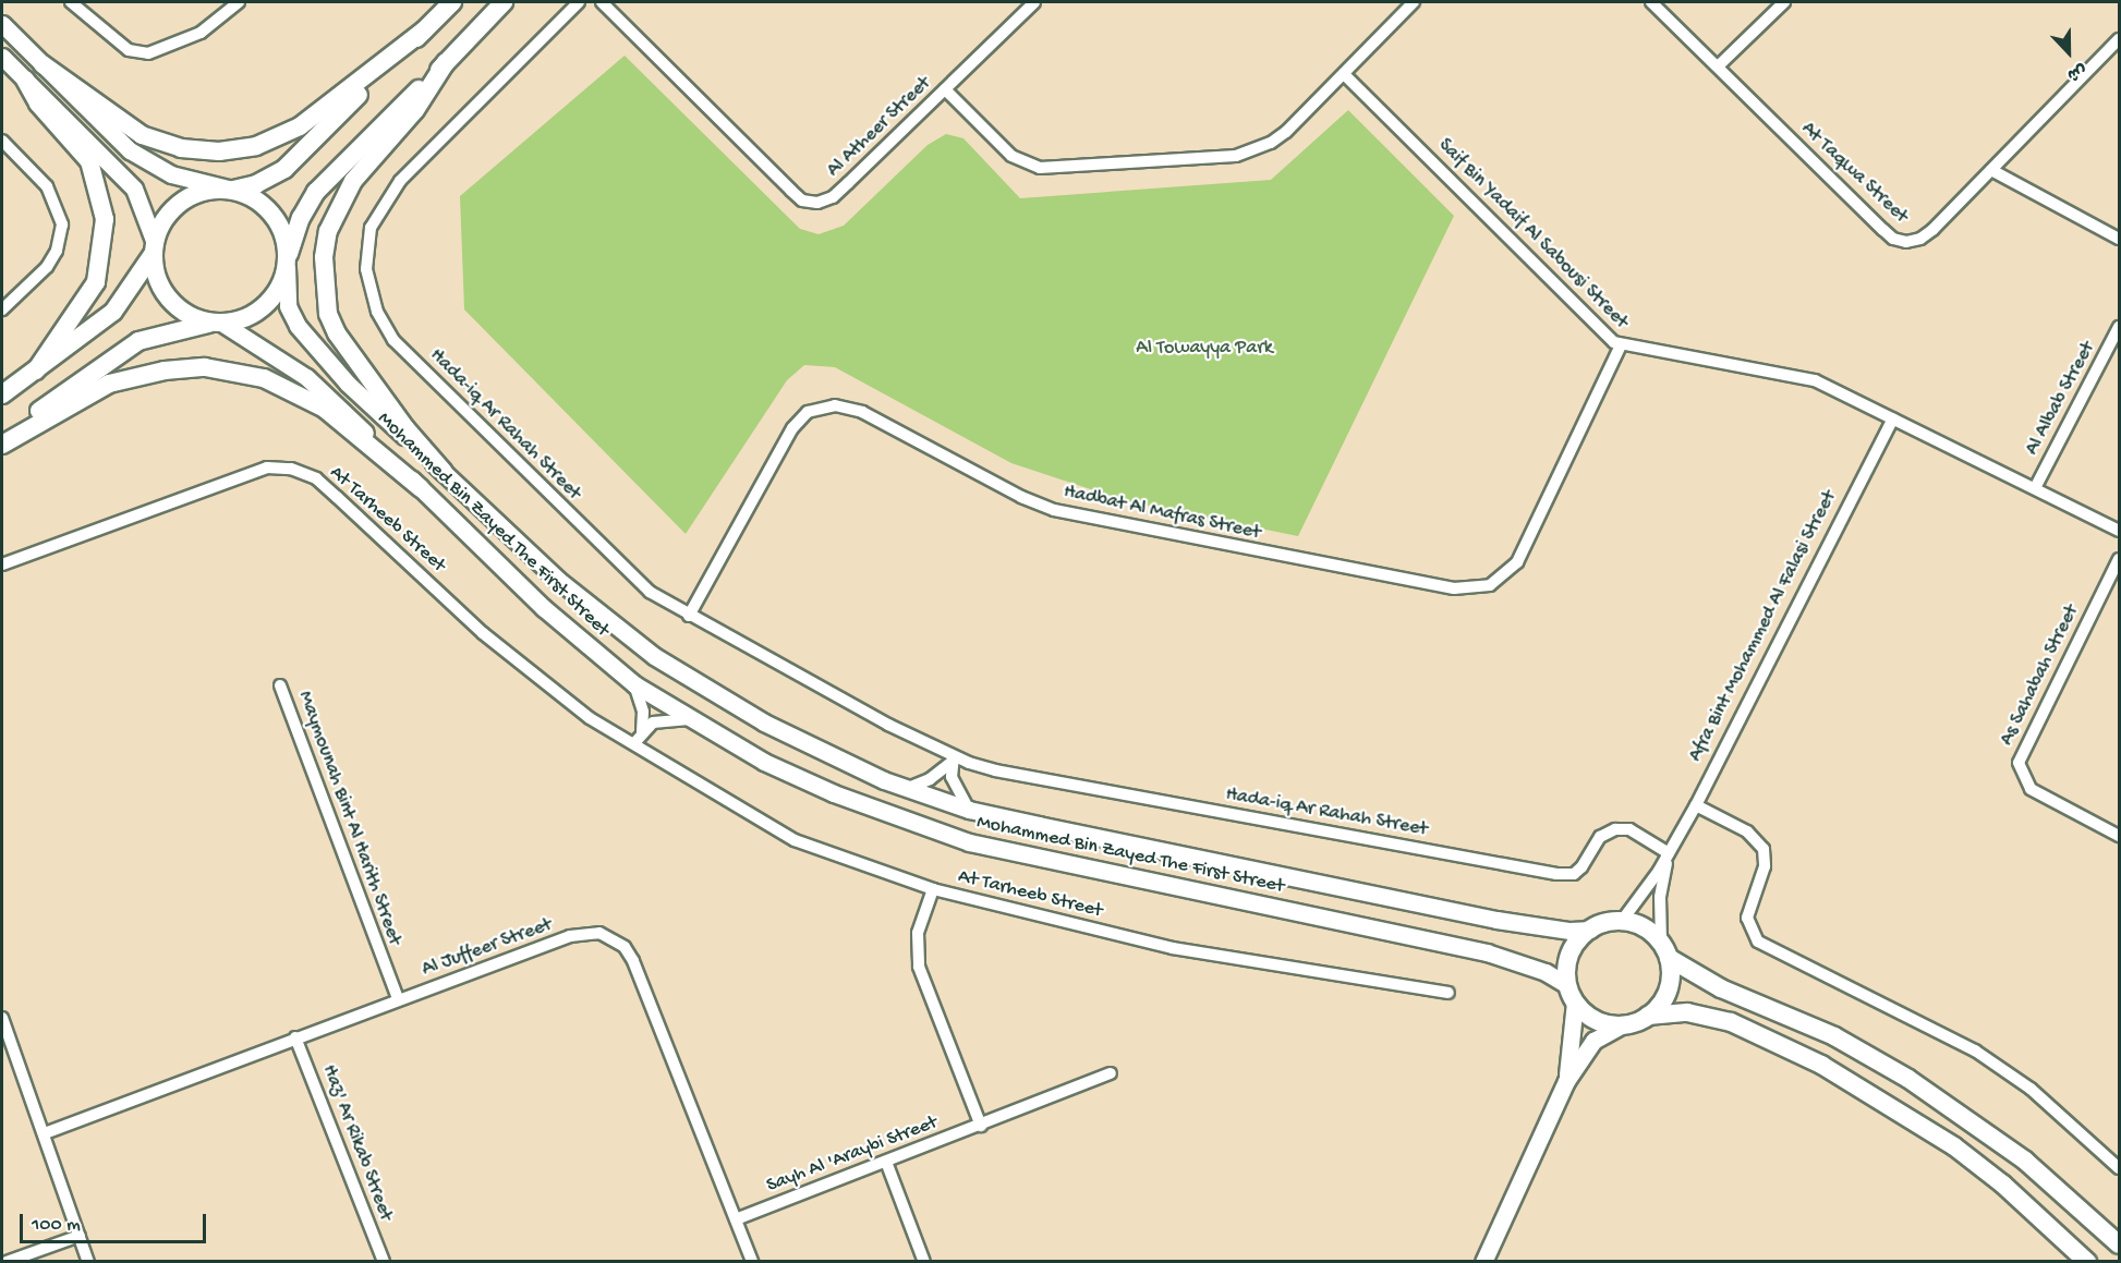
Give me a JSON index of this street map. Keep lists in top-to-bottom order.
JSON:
{
  "streets": {
    "main road": ["Mohammed Bin Zayed The First Street"],
    "street": [
      "Al Atheer Street",
      "At Taqwa Street",
      "Saif Bin Yadaif Al Sabousi Street",
      "Al Albab Street",
      "Hada-iq Ar Rahah Street",
      "Hadbat Al Mafras Street",
      "At Tarheeb Street",
      "Afra Bint Mohammed Al Falasi Street",
      "As Sahabah Street",
      "Maymounah Bint Al Harith Street",
      "Al Juffeer Street",
      "Haz' Ar Rikab Street",
      "Sayh Al 'Araybi Street"
    ]
  },
  "crossings": [
    ["Saif Bin Yadaif Al Sabousi Street", "Al Albab Street"],
    ["Saif Bin Yadaif Al Sabousi Street", "Hadbat Al Mafras Street"],
    ["Saif Bin Yadaif Al Sabousi Street", "Afra Bint Mohammed Al Falasi Street"],
    ["Hada-iq Ar Rahah Street", "Hadbat Al Mafras Street"],
    ["Hada-iq Ar Rahah Street", "Afra Bint Mohammed Al Falasi Street"],
    ["Mohammed Bin Zayed The First Street", "Afra Bint Mohammed Al Falasi Street"],
    ["Maymounah Bint Al Harith Street", "Al Juffeer Street"],
    ["Al Juffeer Street", "Haz' Ar Rikab Street"],
    ["Al Juffeer Street", "Sayh Al 'Araybi Street"]
  ],
  "parks": ["Al Towayya Park"],
  "scale_bar": "100 m",
  "north": "bottom"
}
